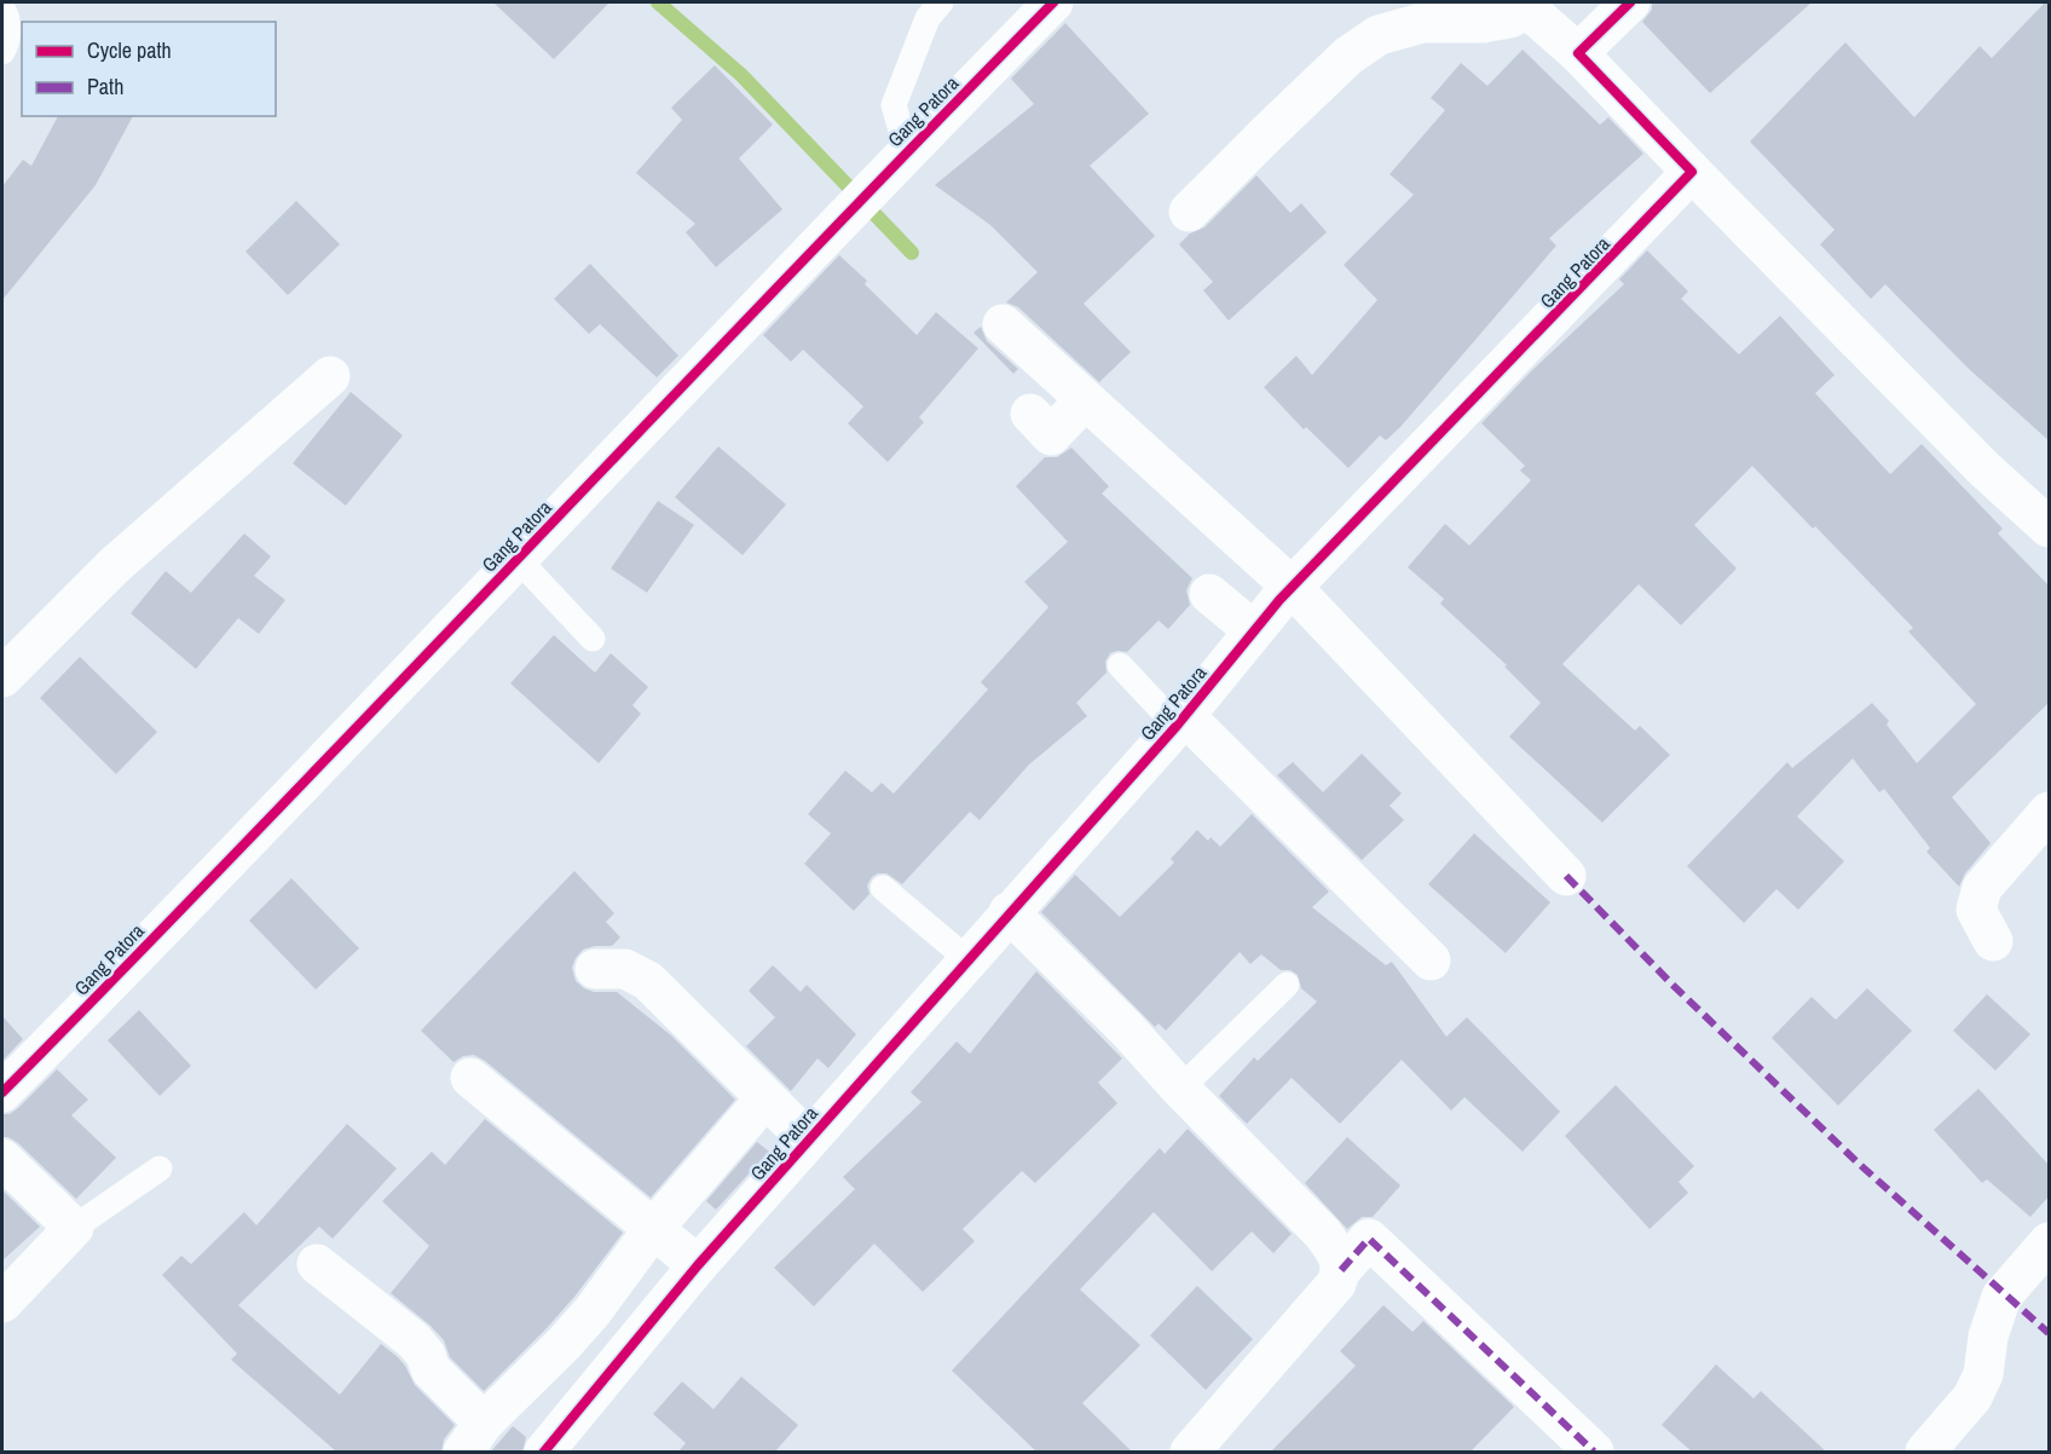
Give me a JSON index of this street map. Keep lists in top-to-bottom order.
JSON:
{
  "streets": {
    "street": ["Gang Patora"]
  },
  "legend": ["Cycle path", "Path"]
}
